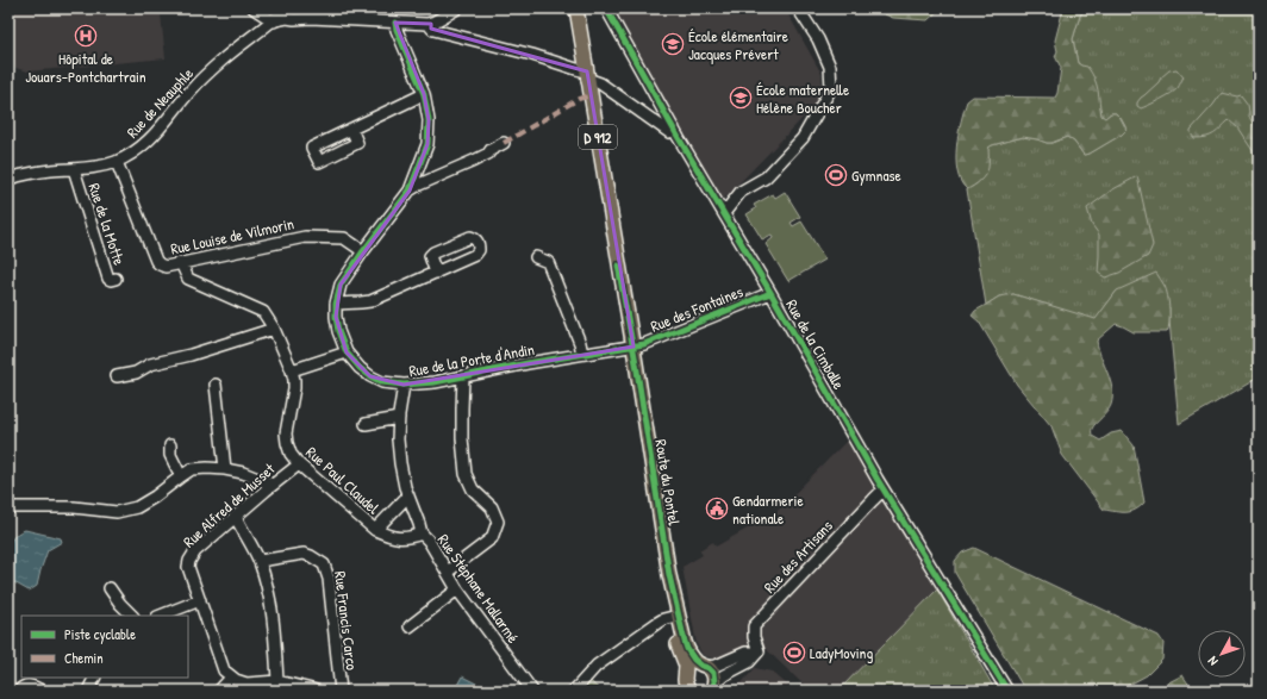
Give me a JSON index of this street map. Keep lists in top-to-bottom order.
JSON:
{
  "streets": {
    "main road": ["D 912", "Route du Pontel"],
    "street": [
      "Rue de Neauphle",
      "Rue de la Motte",
      "Rue Louise de Vilmorin",
      "Rue des Fontaines",
      "Rue de la Cimballe",
      "Rue de la Porte d'Andin",
      "Rue Paul Claudel",
      "Rue Alfred de Musset",
      "Rue des Artisans",
      "Rue Stéphane Mallarmé",
      "Rue Francis Carco"
    ]
  },
  "crossings": [
    ["Rue de Neauphle", "Rue de la Motte"],
    ["Rue de Neauphle", "Rue Louise de Vilmorin"],
    ["Rue Louise de Vilmorin", "Rue de la Porte d'Andin"],
    ["Rue Louise de Vilmorin", "Rue Paul Claudel"],
    ["Rue des Fontaines", "Rue de la Cimballe"],
    ["Rue des Fontaines", "Rue de la Porte d'Andin"],
    ["Rue des Fontaines", "Route du Pontel"],
    ["Rue de la Cimballe", "Rue des Artisans"],
    ["Rue de la Porte d'Andin", "Route du Pontel"],
    ["Rue de la Porte d'Andin", "Rue Stéphane Mallarmé"],
    ["Rue Paul Claudel", "Rue Alfred de Musset"],
    ["Rue Paul Claudel", "Rue Stéphane Mallarmé"]
  ],
  "places": {
    "hospital": ["Hôpital de Jouars-Pontchartrain"],
    "school or university": ["École élémentaire Jacques Prévert", "École maternelle Hélène Boucher"],
    "sports": ["Gymnase", "LadyMoving"],
    "public building": ["Gendarmerie nationale"]
  },
  "legend": ["Piste cyclable", "Chemin"],
  "north": "bottom left"
}
